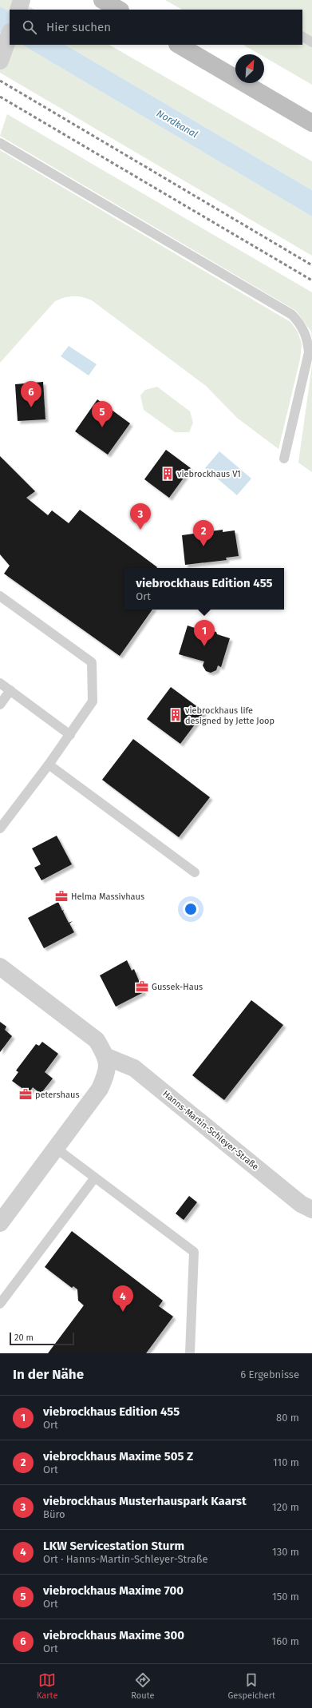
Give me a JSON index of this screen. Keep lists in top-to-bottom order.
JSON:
{
  "streets": {
    "street": ["Hanns-Martin-Schleyer-Straße"]
  },
  "water": ["Nordkanal"],
  "places": {
    "building": ["viebrockhaus V1", "viebrockhaus life designed by Jette Joop"],
    "office": ["Helma Massivhaus", "Gussek-Haus", "petershaus"]
  },
  "scale_bar": "20 m",
  "north": "top right",
  "page": {
    "search": "Hier suchen",
    "pins": [
      "6",
      "5",
      "3",
      "2",
      "1",
      "4"
    ],
    "popup": ["viebrockhaus Edition 455", "Ort"],
    "scale": "20 m",
    "heading": ["In der Nähe", "6 Ergebnisse"],
    "list": [
      {
        "mark": "1",
        "name": "viebrockhaus Edition 455",
        "note": "Ort",
        "value": "80 m"
      },
      {
        "mark": "2",
        "name": "viebrockhaus Maxime 505 Z",
        "note": "Ort",
        "value": "110 m"
      },
      {
        "mark": "3",
        "name": "viebrockhaus Musterhauspark Kaarst",
        "note": "Büro",
        "value": "120 m"
      },
      {
        "mark": "4",
        "name": "LKW Servicestation Sturm",
        "note": "Ort · Hanns-Martin-Schleyer-Straße",
        "value": "130 m"
      },
      {
        "mark": "5",
        "name": "viebrockhaus Maxime 700",
        "note": "Ort",
        "value": "150 m"
      },
      {
        "mark": "6",
        "name": "viebrockhaus Maxime 300",
        "note": "Ort",
        "value": "160 m"
      }
    ],
    "nav": ["Karte", "Route", "Gespeichert"]
  }
}
